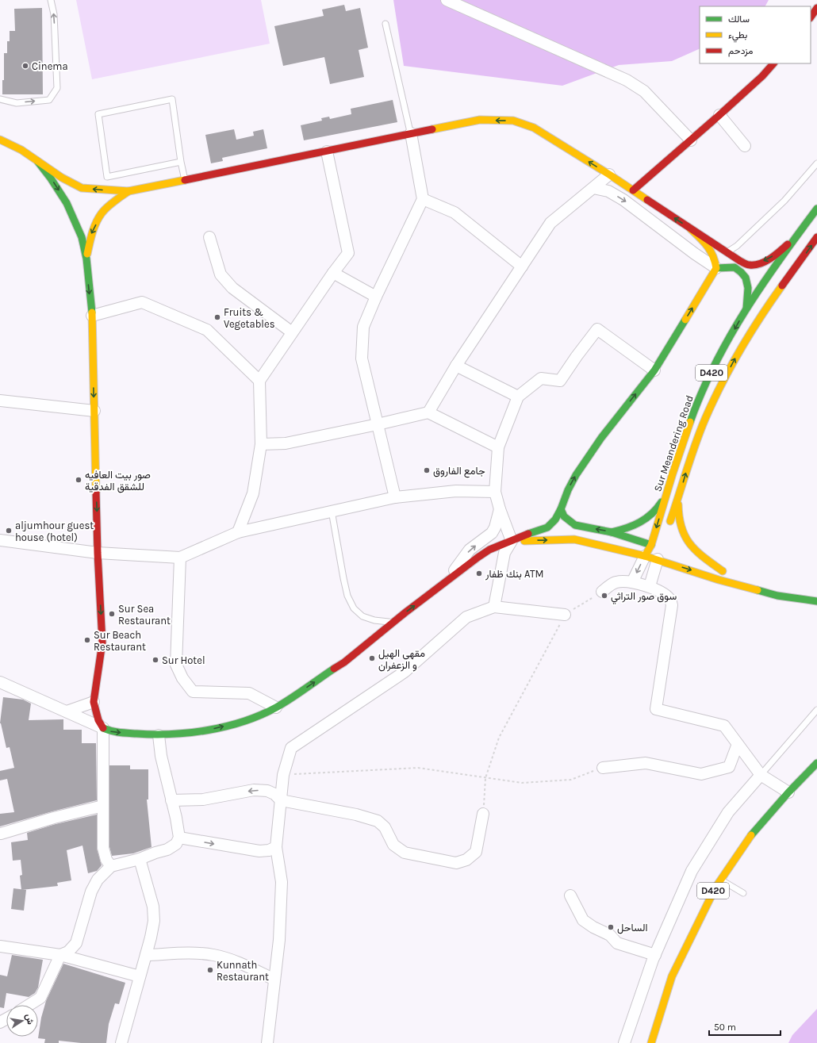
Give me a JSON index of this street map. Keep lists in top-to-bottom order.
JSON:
{
  "streets": {
    "street": ["D420", "Sur Meandering Road"]
  },
  "places": [
    "Cinema",
    "Fruits & Vegetables",
    "جامع الفاروق",
    "صور بيت العافيه للشقق الفدقية",
    "aljumhour guest house (hotel)",
    "بنك ظفار ATM",
    "سوق صور التراثي",
    "Sur Sea Restaurant",
    "Sur Beach Restaurant",
    "مقهى الهيل و الزعفران",
    "Sur Hotel",
    "الساحل",
    "Kunnath Restaurant"
  ],
  "legend": ["سالك", "بطيء", "مزدحم"],
  "scale_bar": "50 m",
  "north": "right"
}
